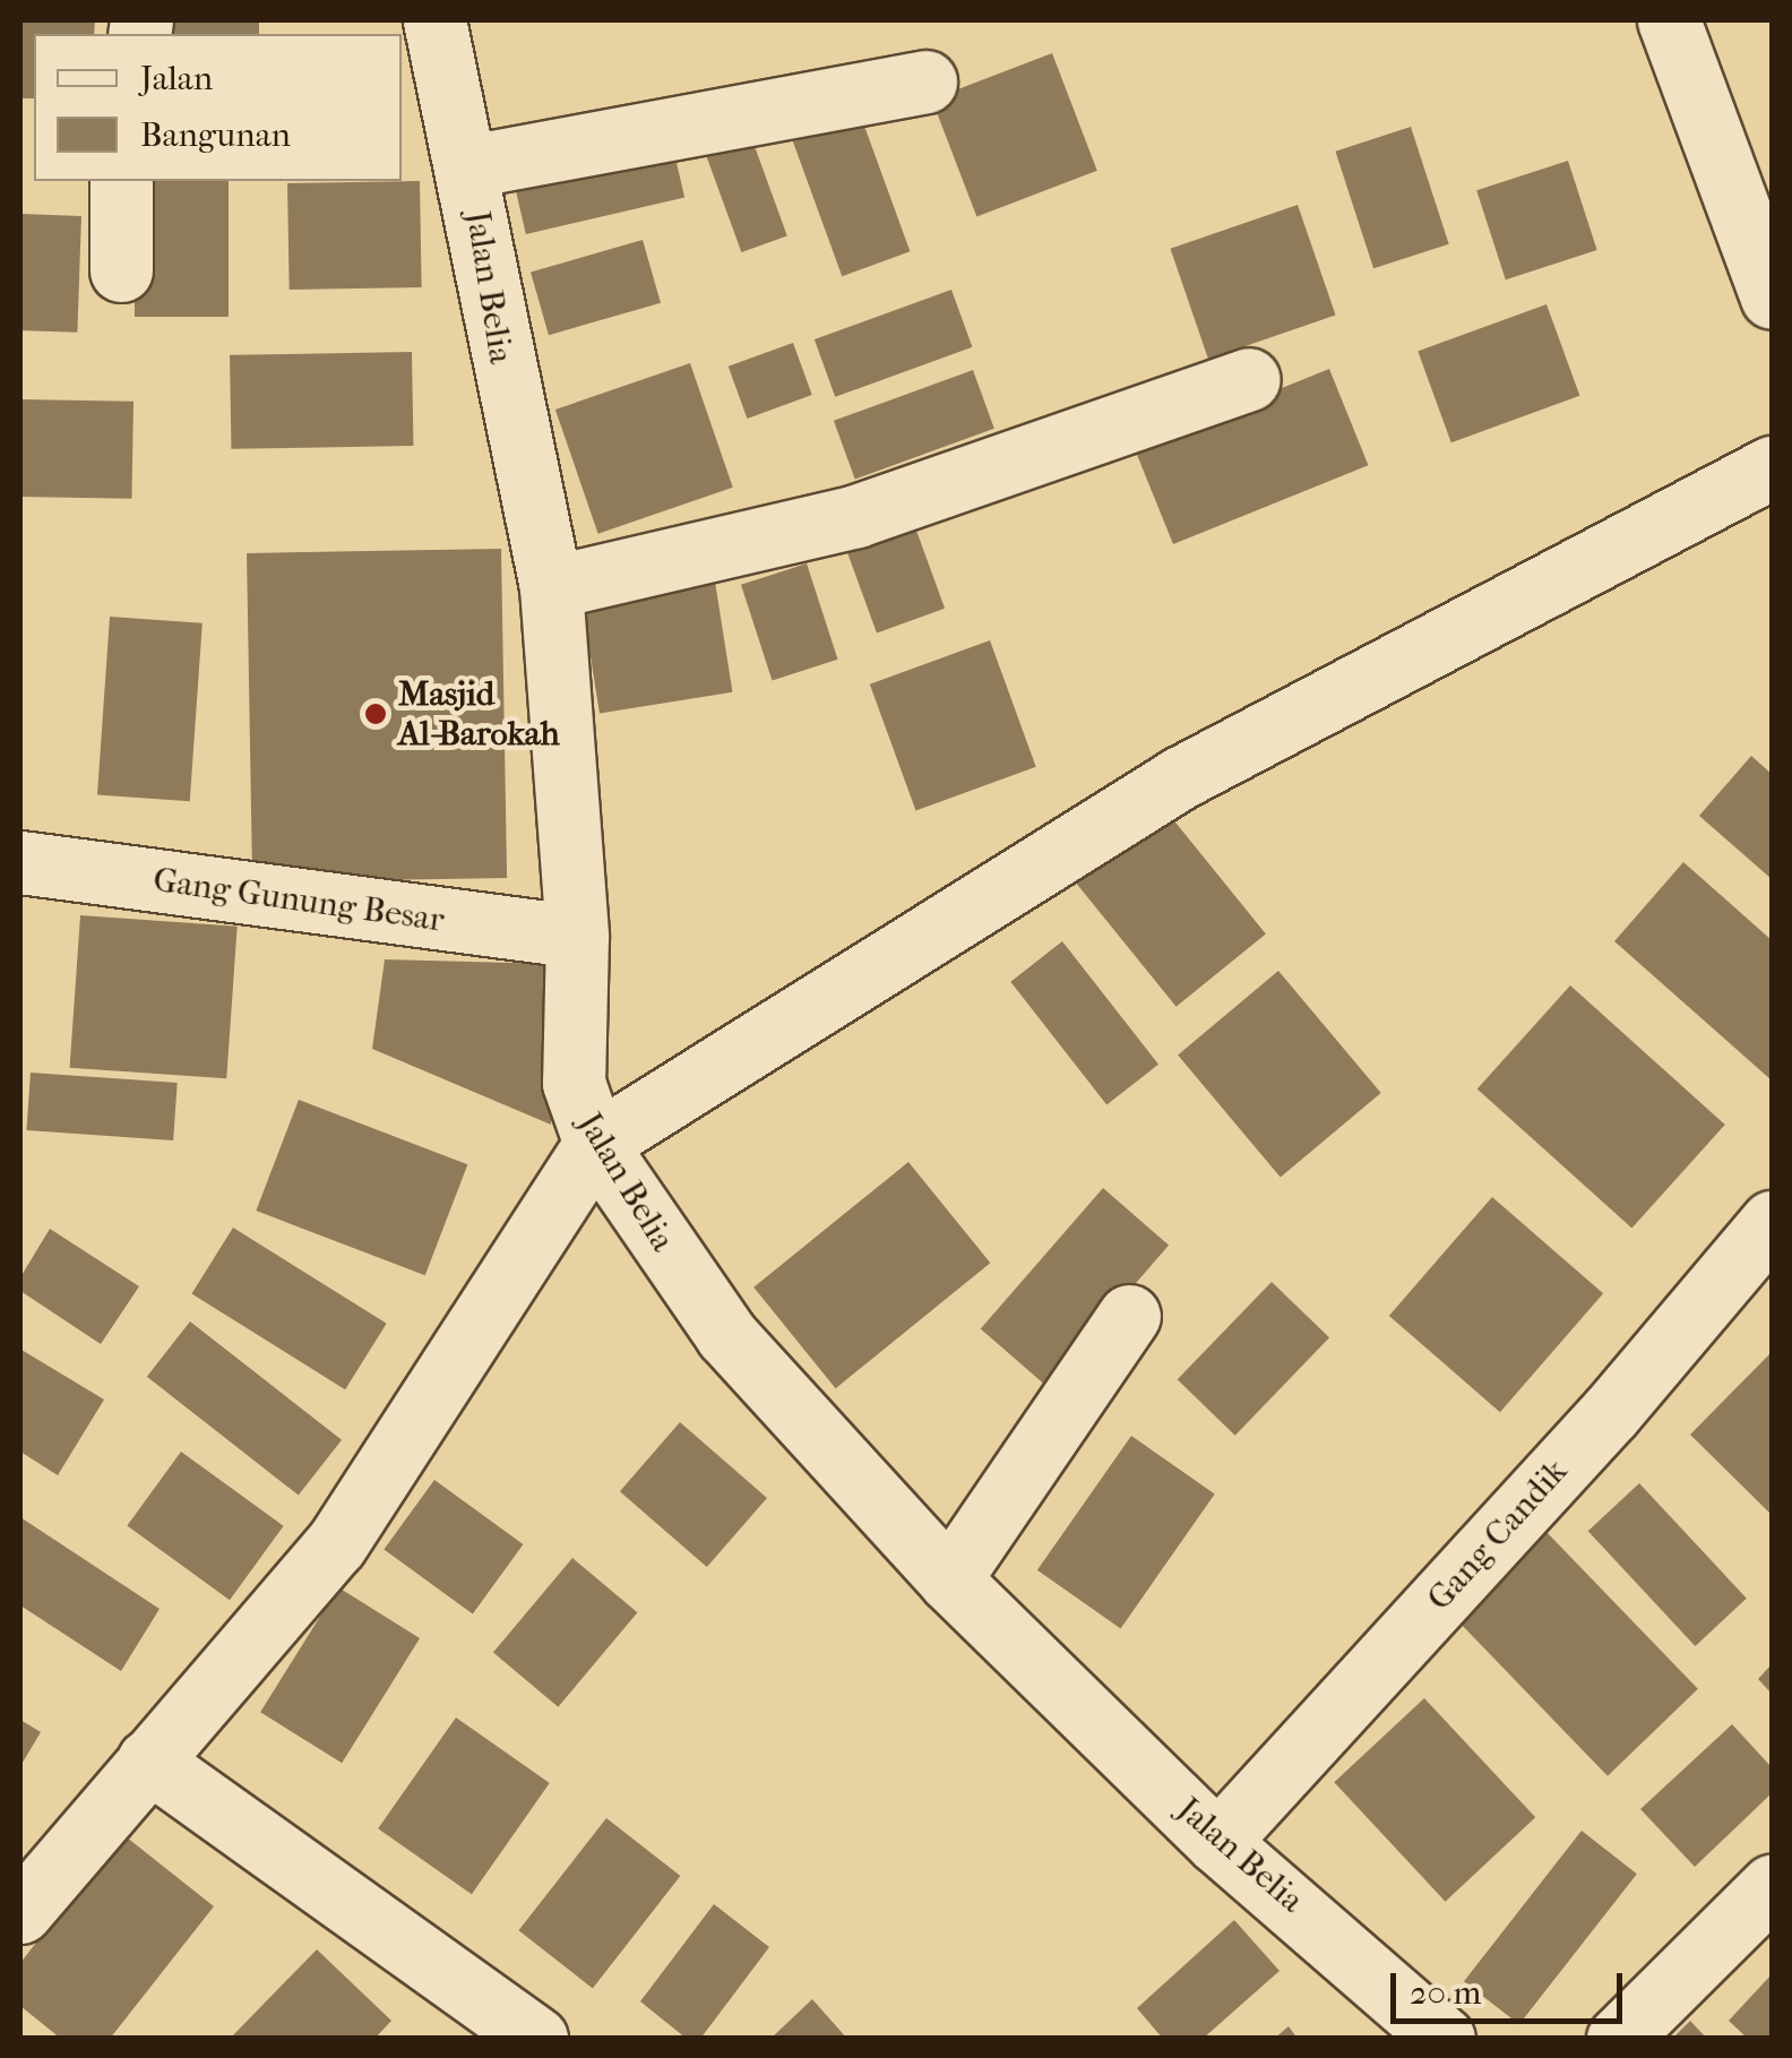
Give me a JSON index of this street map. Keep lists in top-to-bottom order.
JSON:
{
  "streets": {
    "street": ["Jalan Belia", "Gang Gunung Besar", "Gang Candik"]
  },
  "crossings": [
    ["Jalan Belia", "Gang Gunung Besar"],
    ["Jalan Belia", "Gang Candik"]
  ],
  "places": ["Masjid Al-Barokah"],
  "legend": ["Jalan", "Bangunan"],
  "scale_bar": "20 m"
}
